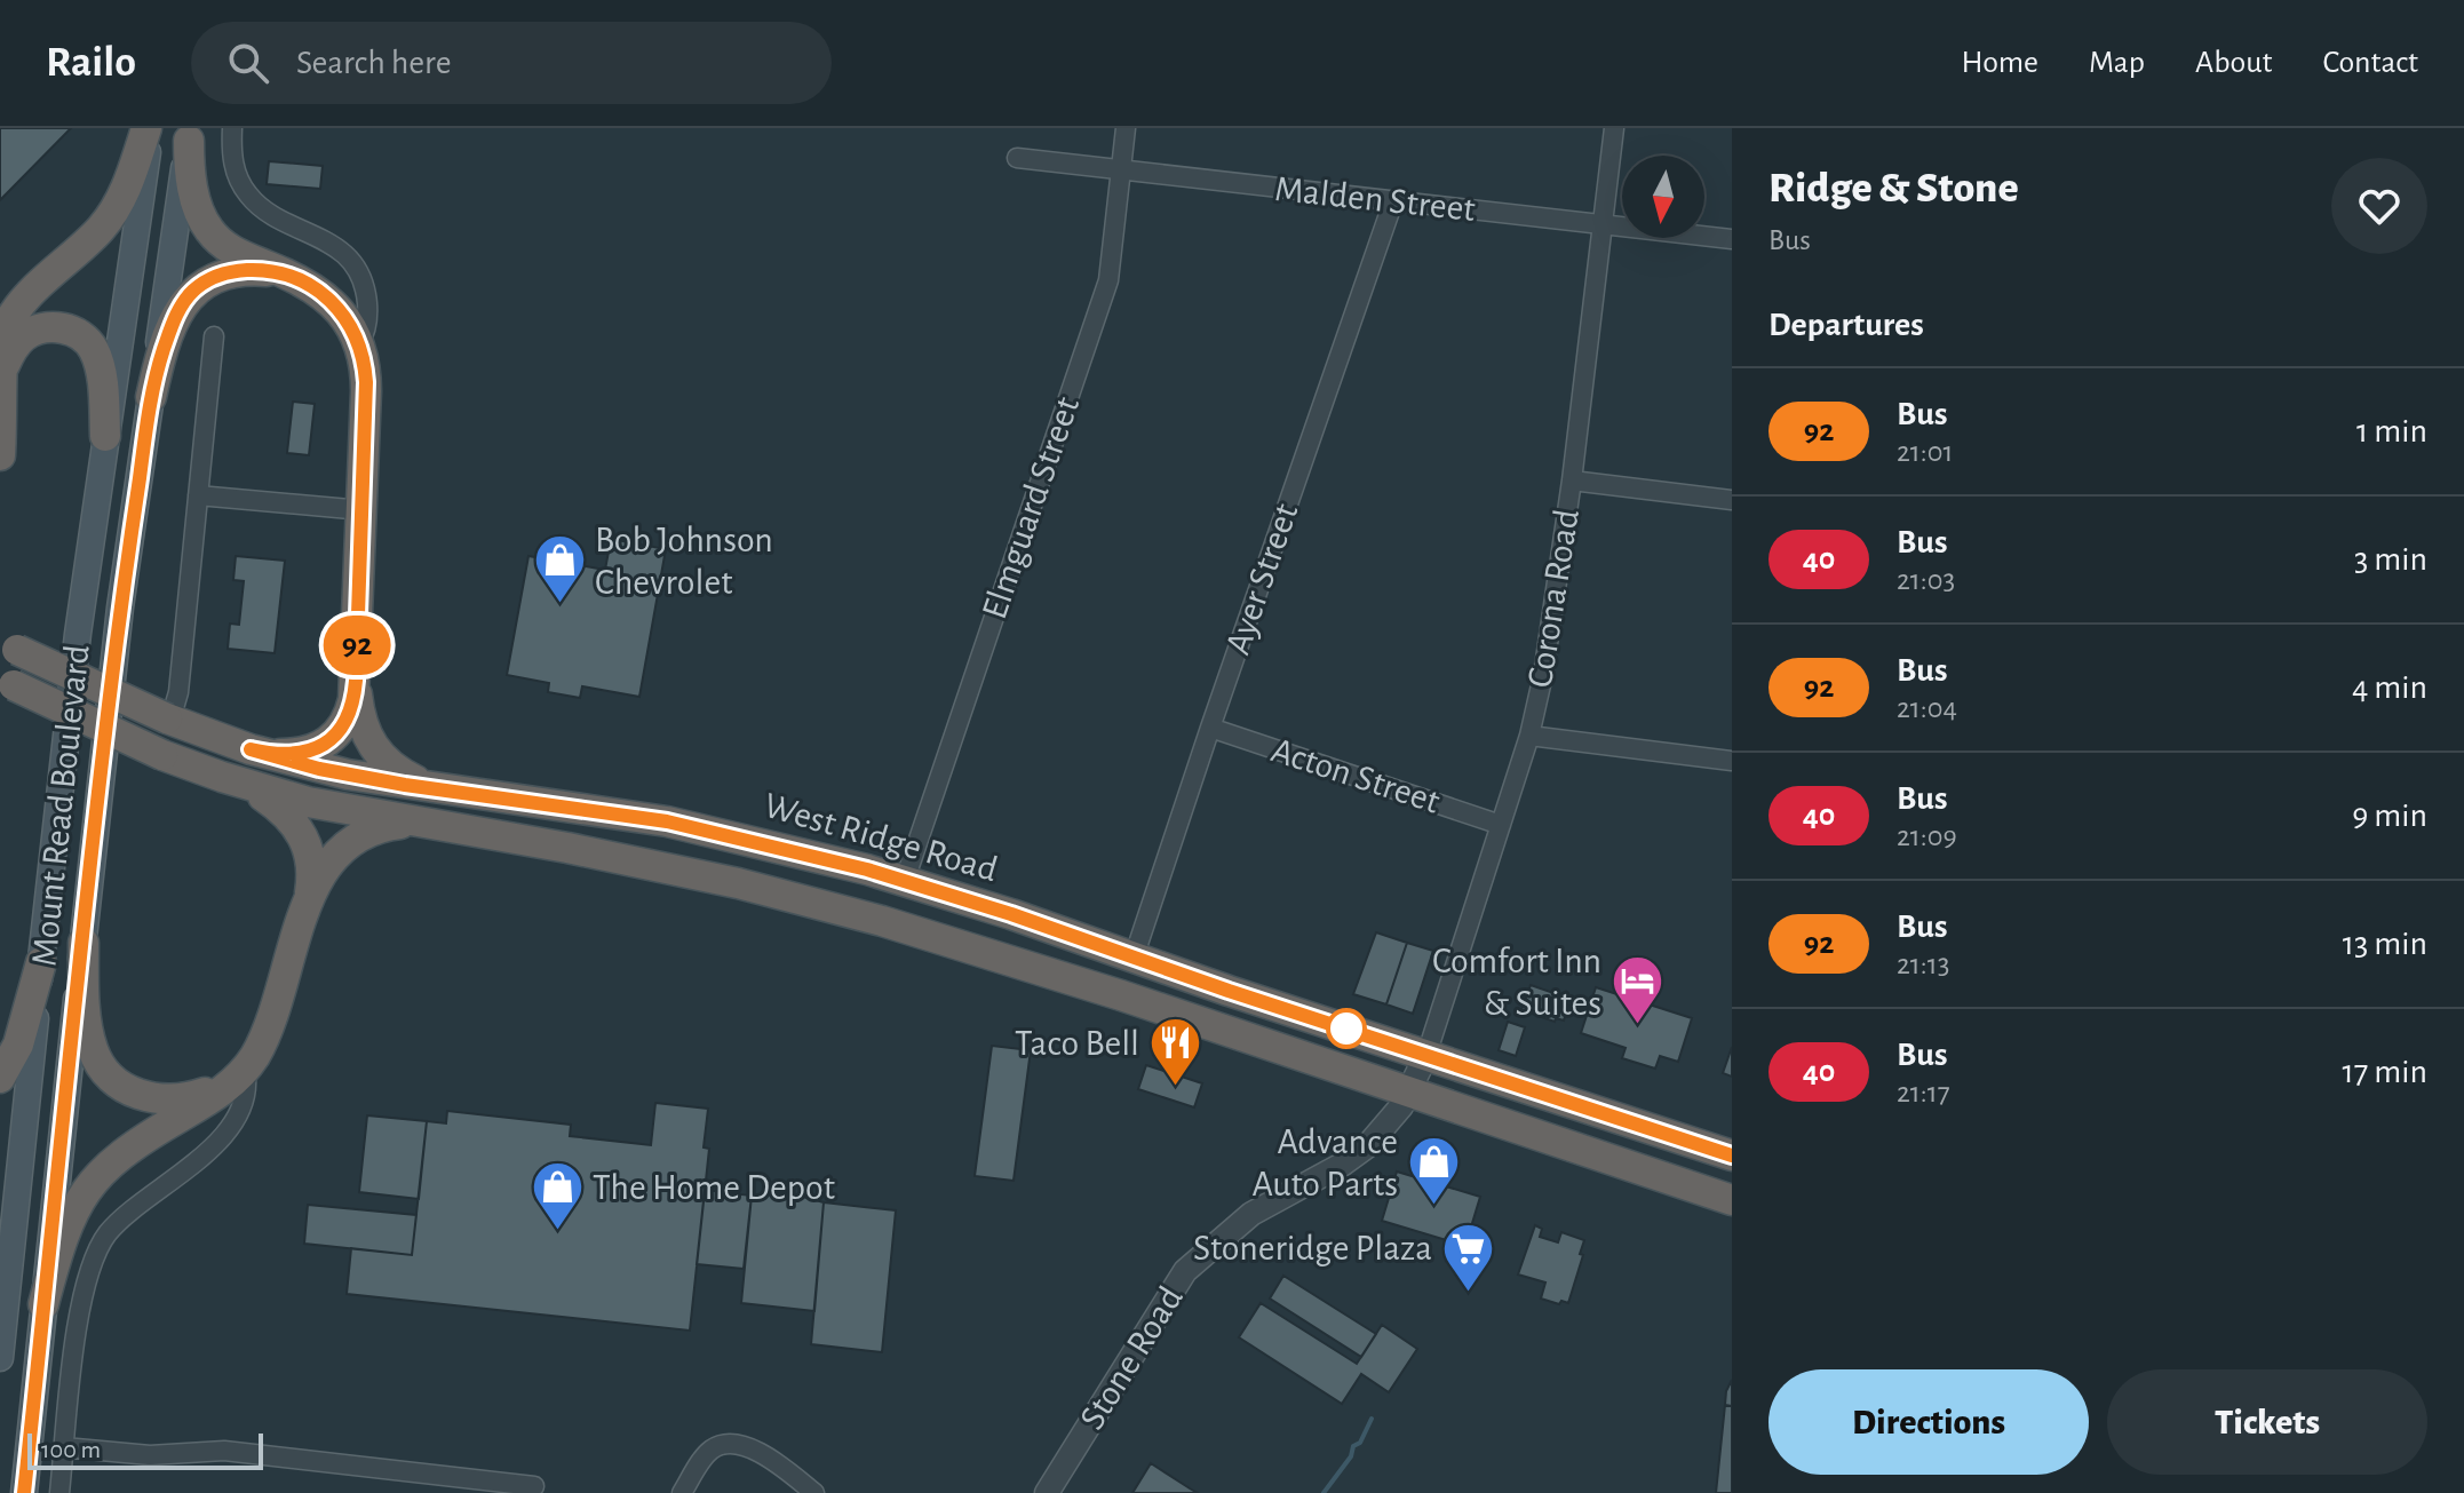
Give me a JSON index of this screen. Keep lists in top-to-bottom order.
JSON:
{
  "streets": {
    "highway": ["West Ridge Road"],
    "main road": ["Mount Read Boulevard"],
    "street": [
      "Malden Street",
      "Elmguard Street",
      "Ayer Street",
      "Corona Road",
      "Acton Street",
      "Stone Road"
    ]
  },
  "crossings": [
    ["Malden Street", "Elmguard Street"],
    ["Malden Street", "Ayer Street"],
    ["Malden Street", "Corona Road"],
    ["Elmguard Street", "West Ridge Road"],
    ["Ayer Street", "Acton Street"],
    ["Ayer Street", "West Ridge Road"],
    ["Corona Road", "Acton Street"],
    ["Corona Road", "West Ridge Road"],
    ["Corona Road", "Stone Road"],
    ["West Ridge Road", "Stone Road"]
  ],
  "places": {
    "shop": ["Bob Johnson Chevrolet", "Advance Auto Parts", "The Home Depot"],
    "hotel": ["Comfort Inn & Suites"],
    "restaurant": ["Taco Bell"],
    "supermarket": ["Stoneridge Plaza"]
  },
  "lines": ["bus line 92"],
  "scale_bar": "100 m",
  "north": "bottom",
  "page": {
    "header": "Railo",
    "search": "Search here",
    "nav": [
      "Home",
      "Map",
      "About",
      "Contact"
    ],
    "on_map": "92",
    "heading": [
      ["Ridge & Stone", "Bus"],
      "Departures"
    ],
    "list": [
      {
        "mark": "92",
        "name": "Bus",
        "note": "21:01",
        "value": "1 min"
      },
      {
        "mark": "40",
        "name": "Bus",
        "note": "21:03",
        "value": "3 min"
      },
      {
        "mark": "92",
        "name": "Bus",
        "note": "21:04",
        "value": "4 min"
      },
      {
        "mark": "40",
        "name": "Bus",
        "note": "21:09",
        "value": "9 min"
      },
      {
        "mark": "92",
        "name": "Bus",
        "note": "21:13",
        "value": "13 min"
      },
      {
        "mark": "40",
        "name": "Bus",
        "note": "21:17",
        "value": "17 min"
      }
    ],
    "buttons": ["Directions", "Tickets"],
    "scale": "100 m"
  }
}
